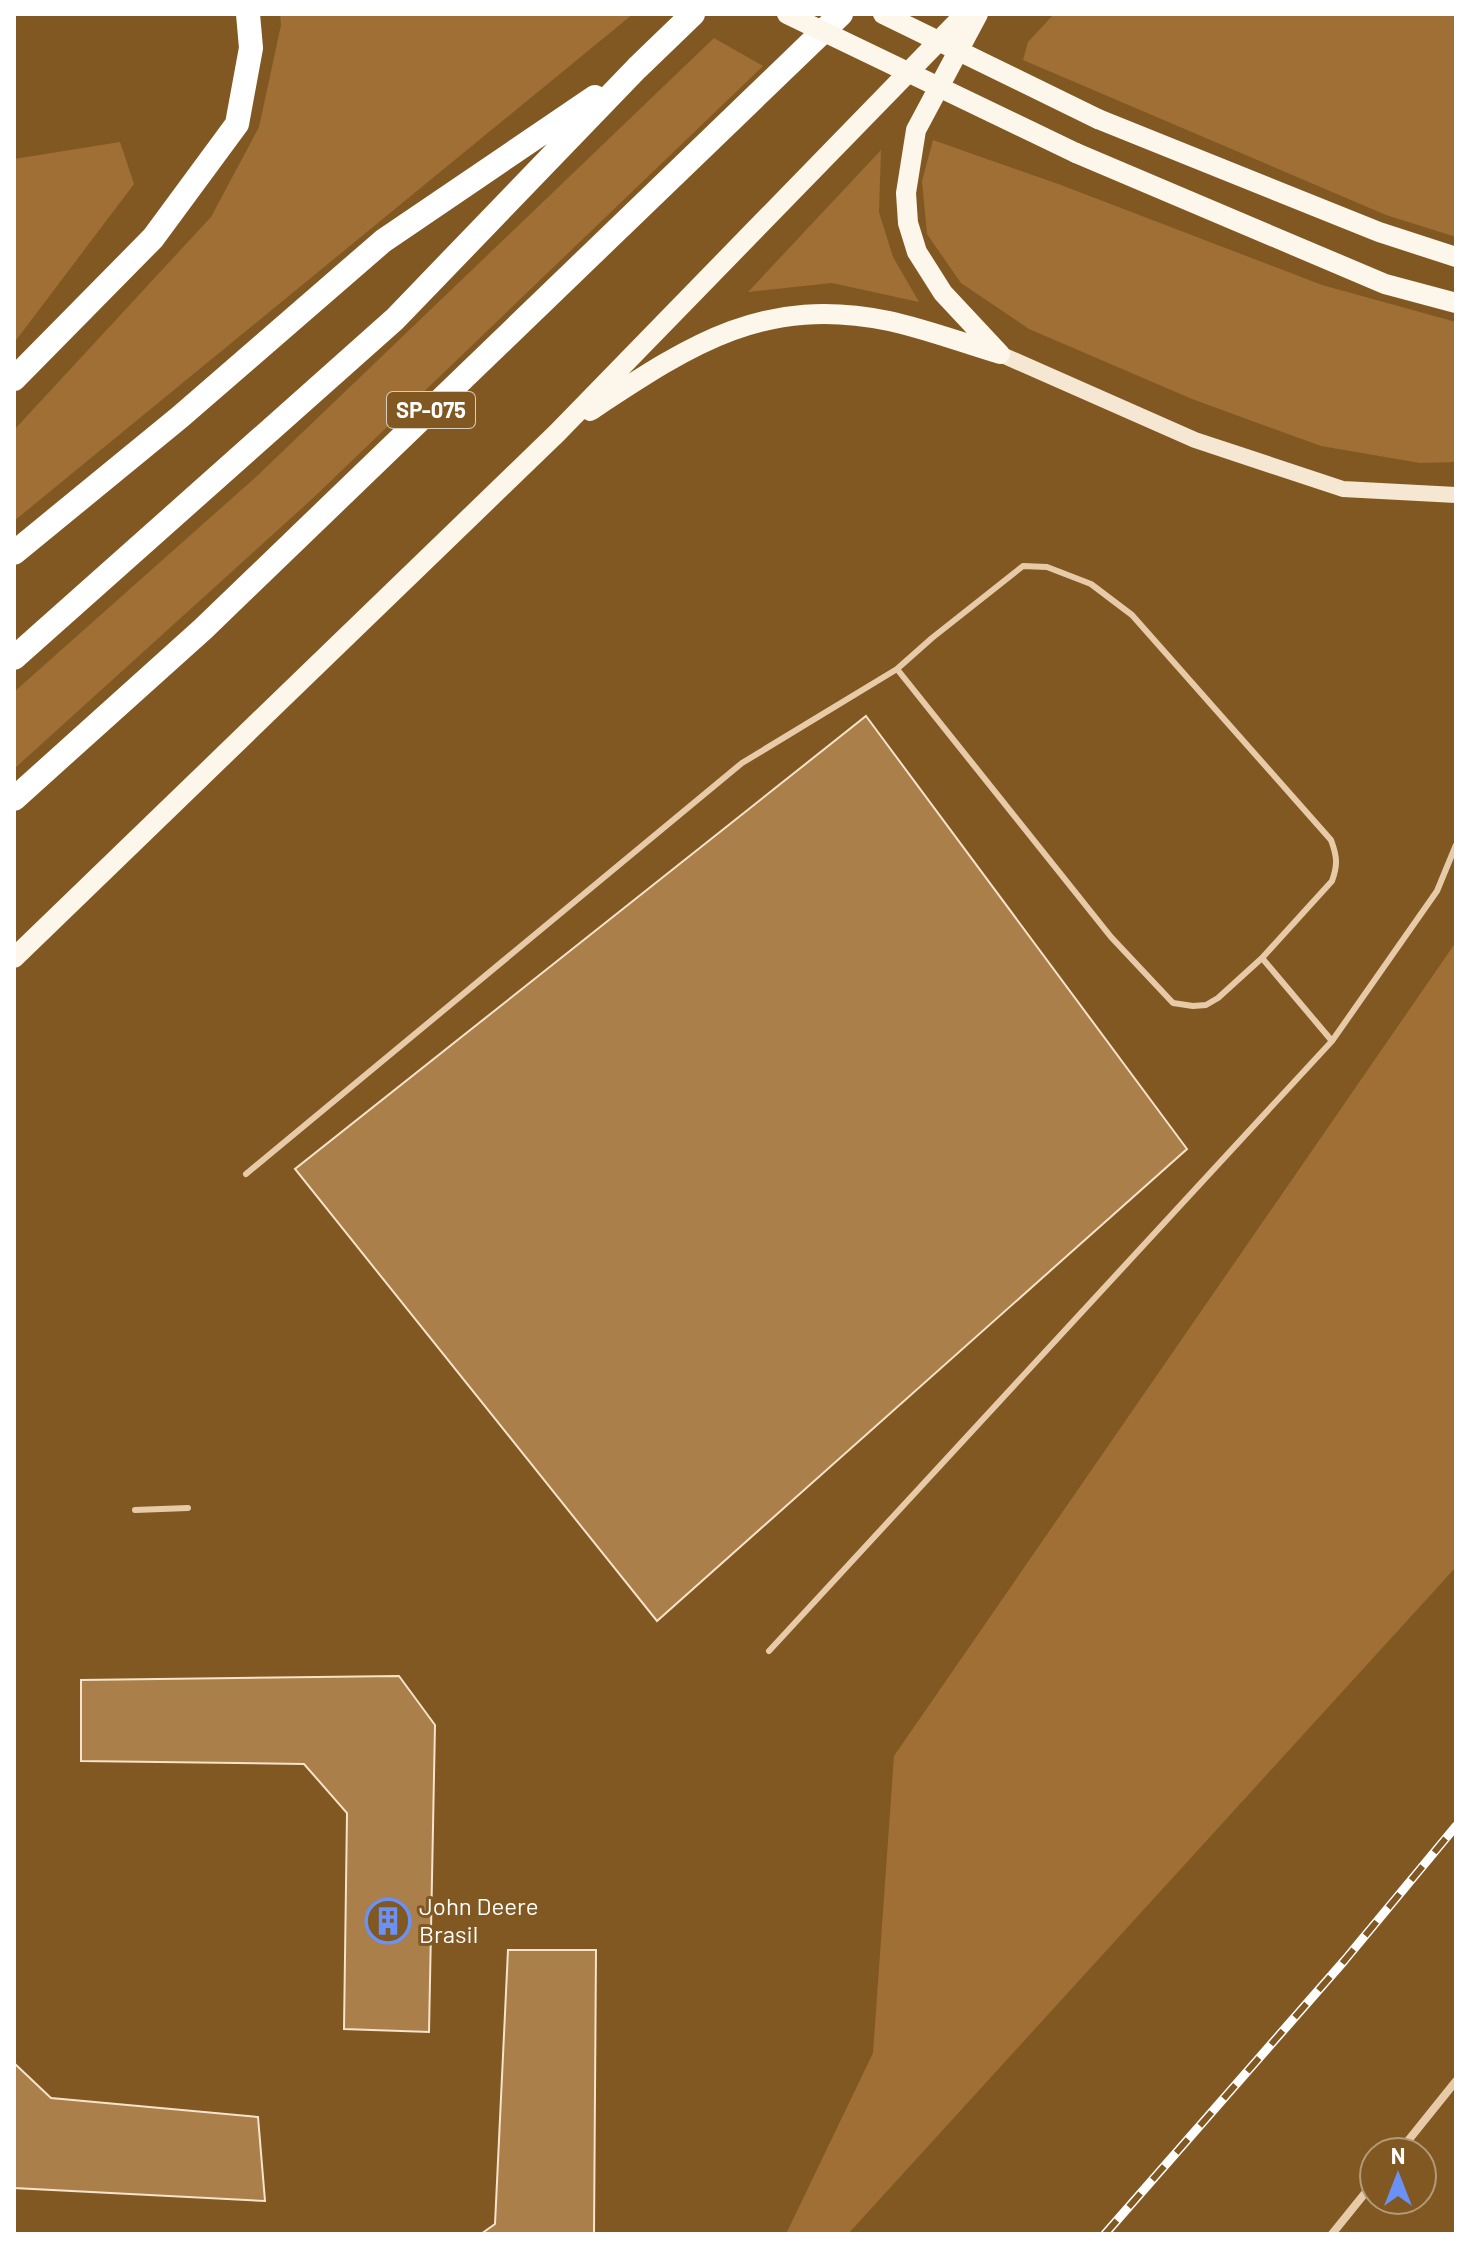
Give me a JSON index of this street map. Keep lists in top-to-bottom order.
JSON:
{
  "streets": {
    "highway": ["SP-075"]
  },
  "places": {
    "building": ["John Deere Brasil"]
  },
  "north": "top"
}
